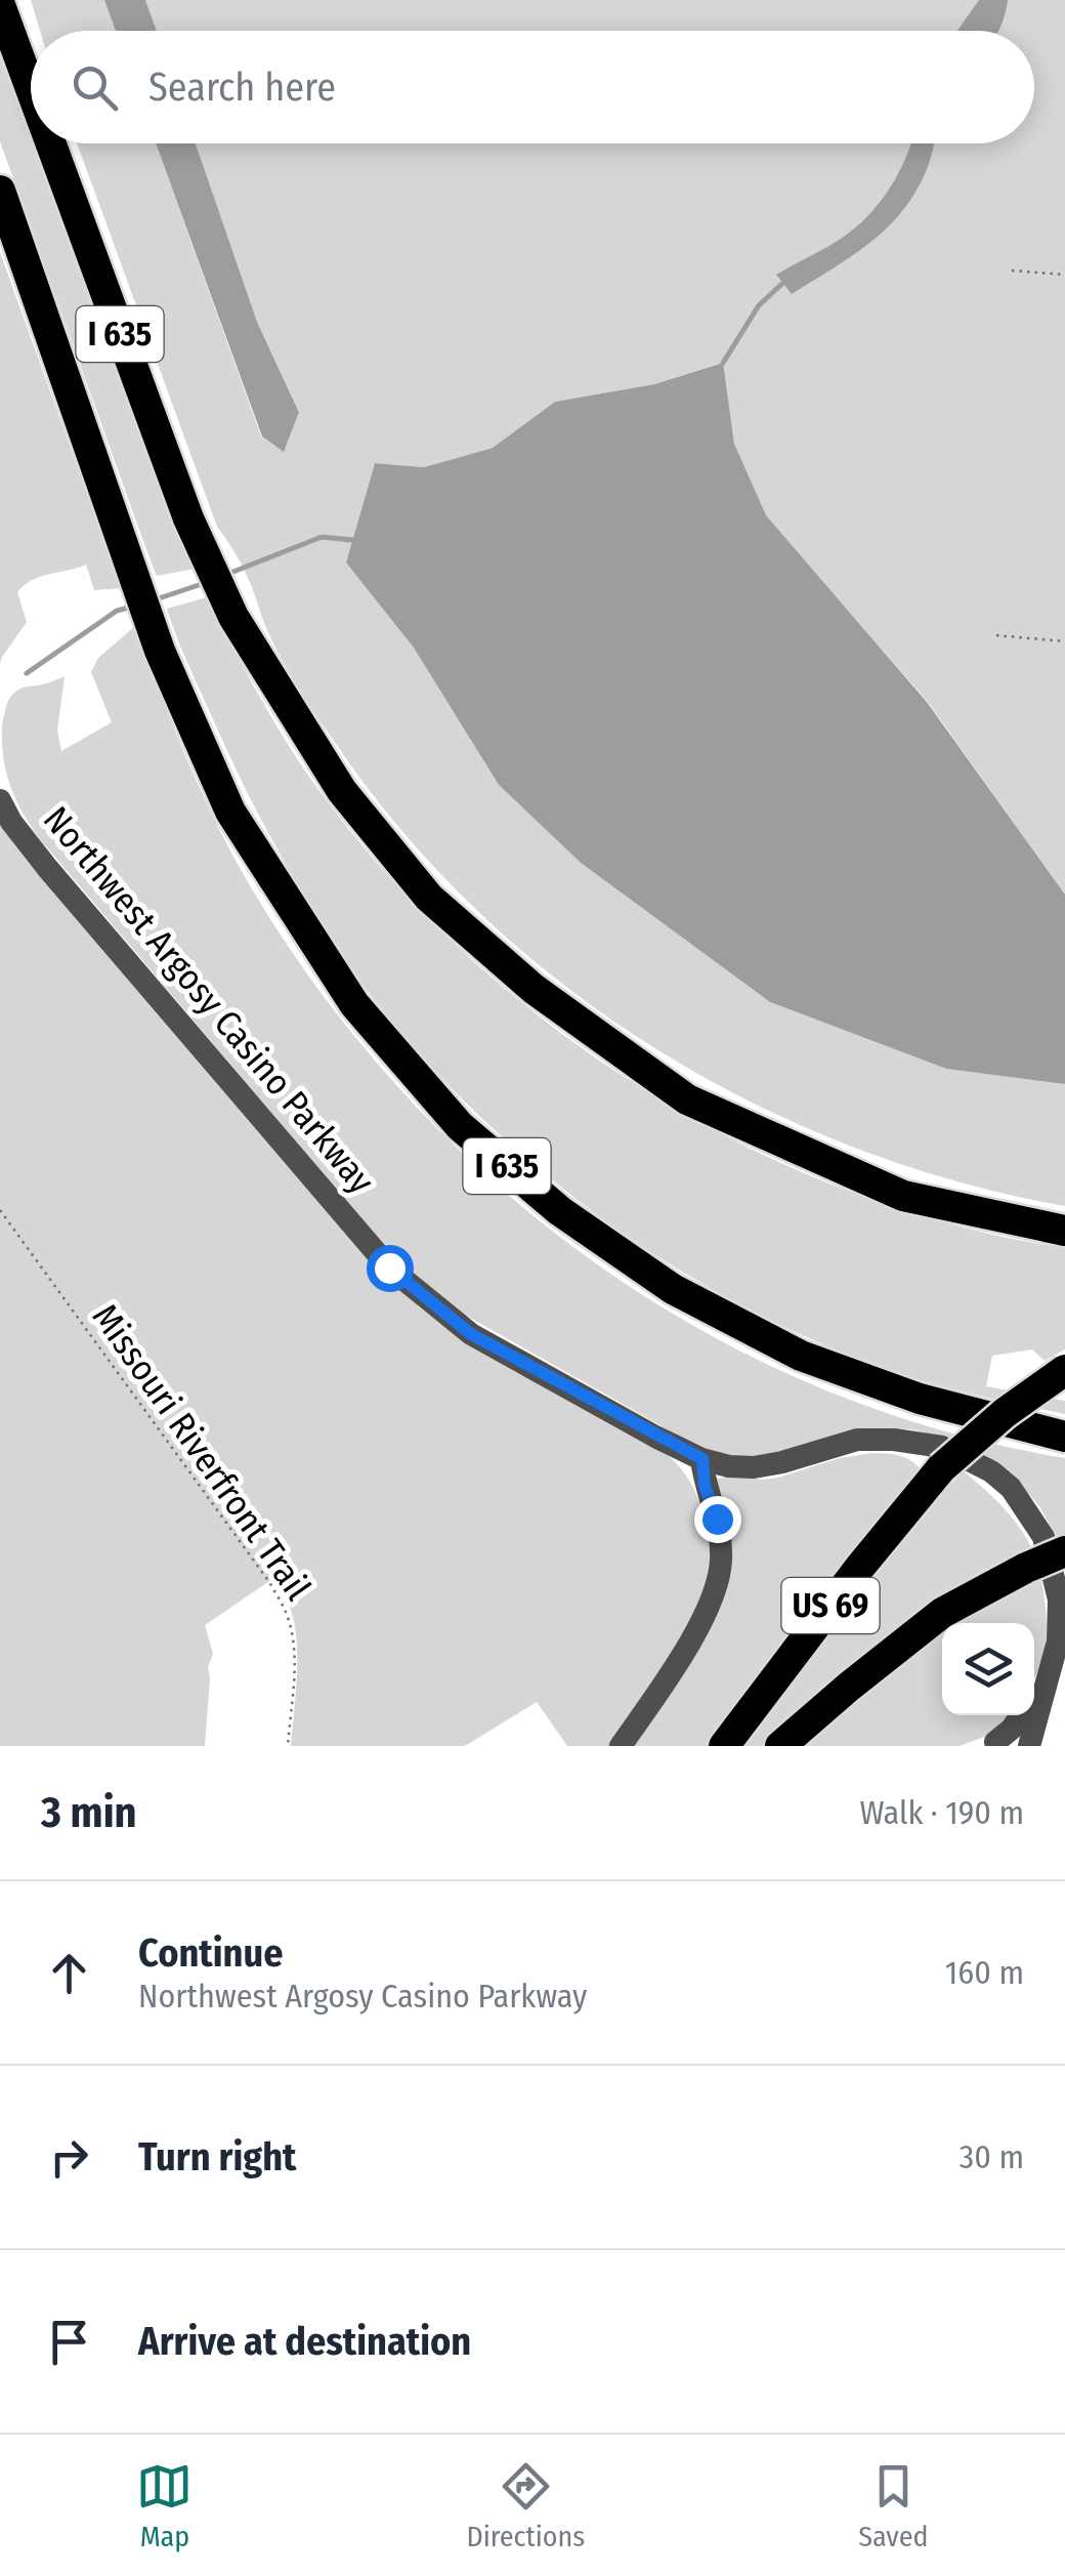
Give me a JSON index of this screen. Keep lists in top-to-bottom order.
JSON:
{
  "streets": {
    "highway": ["I 635", "US 69"],
    "street": ["Northwest Argosy Casino Parkway"],
    "path": ["Missouri Riverfront Trail"]
  },
  "page": {
    "search": "Search here",
    "heading": ["3 min", "Walk · 190 m"],
    "list": [
      ["Continue", "Northwest Argosy Casino Parkway", "160 m"],
      ["Turn right", "30 m"],
      "Arrive at destination"
    ],
    "nav": ["Map", "Directions", "Saved"]
  }
}
